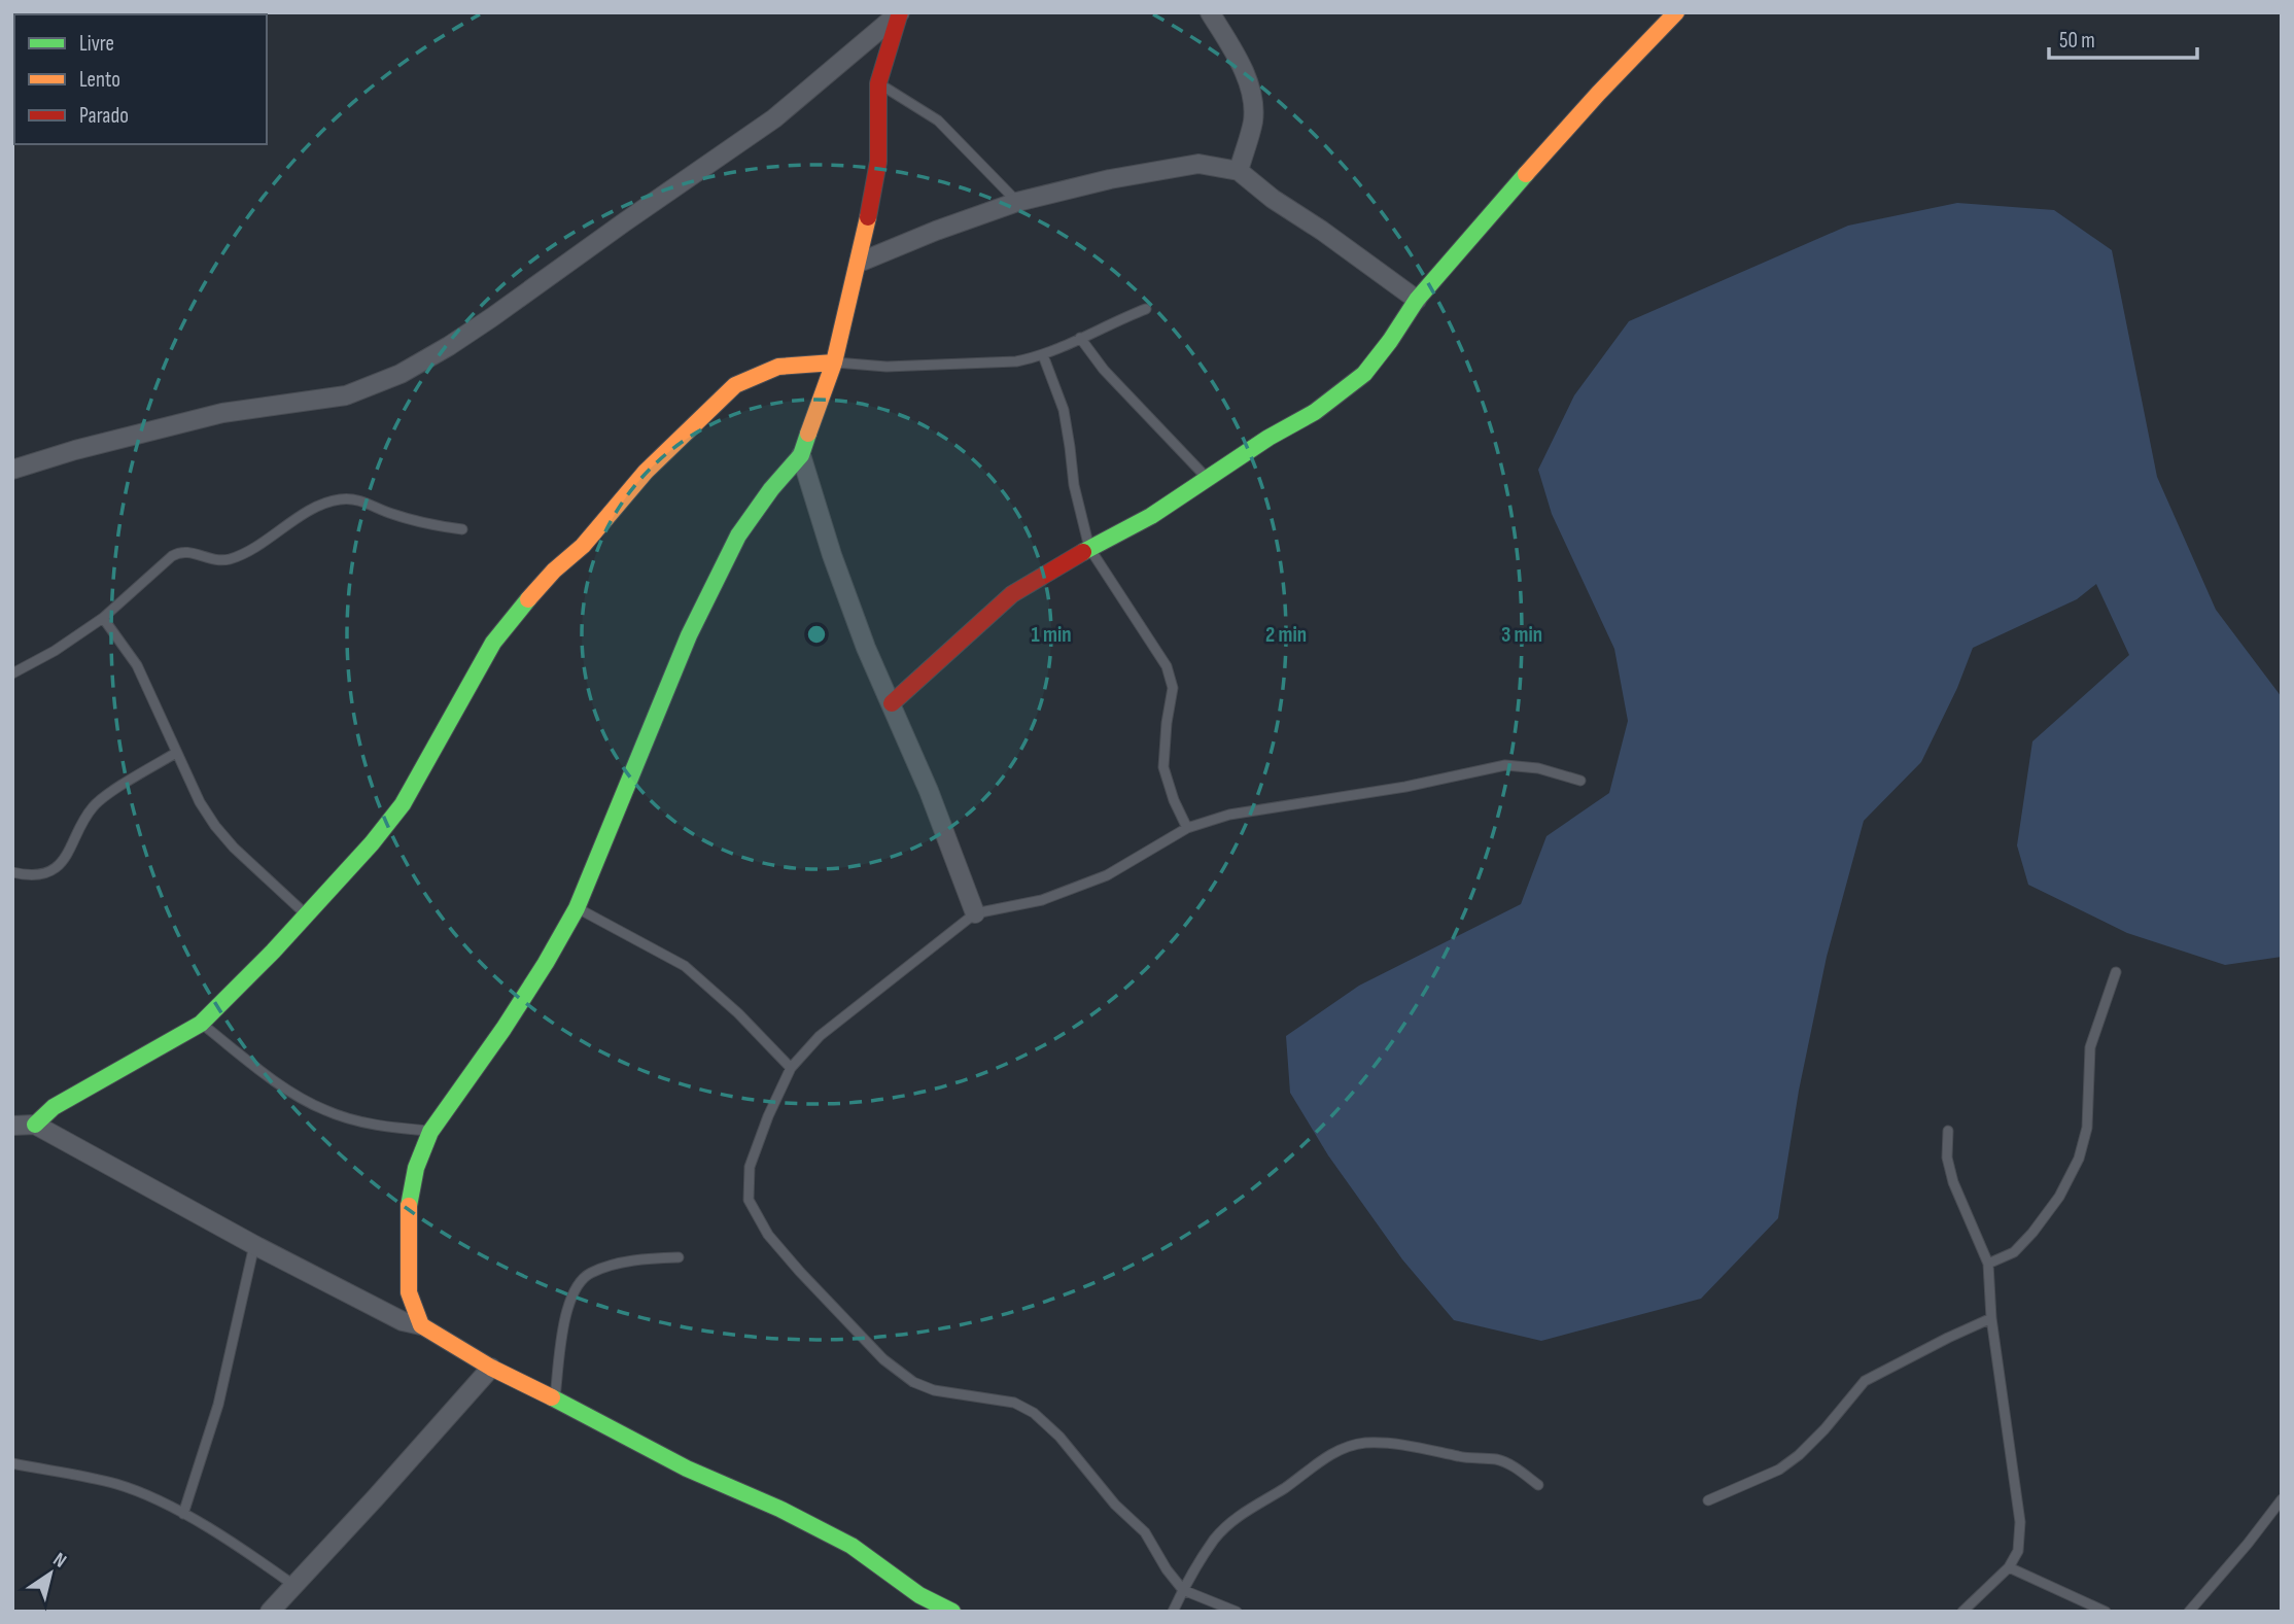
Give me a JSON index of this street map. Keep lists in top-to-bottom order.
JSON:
{
  "legend": ["Livre", "Lento", "Parado"],
  "scale_bar": "50 m",
  "north": "top right",
  "rings": ["1 min", "2 min", "3 min"]
}
